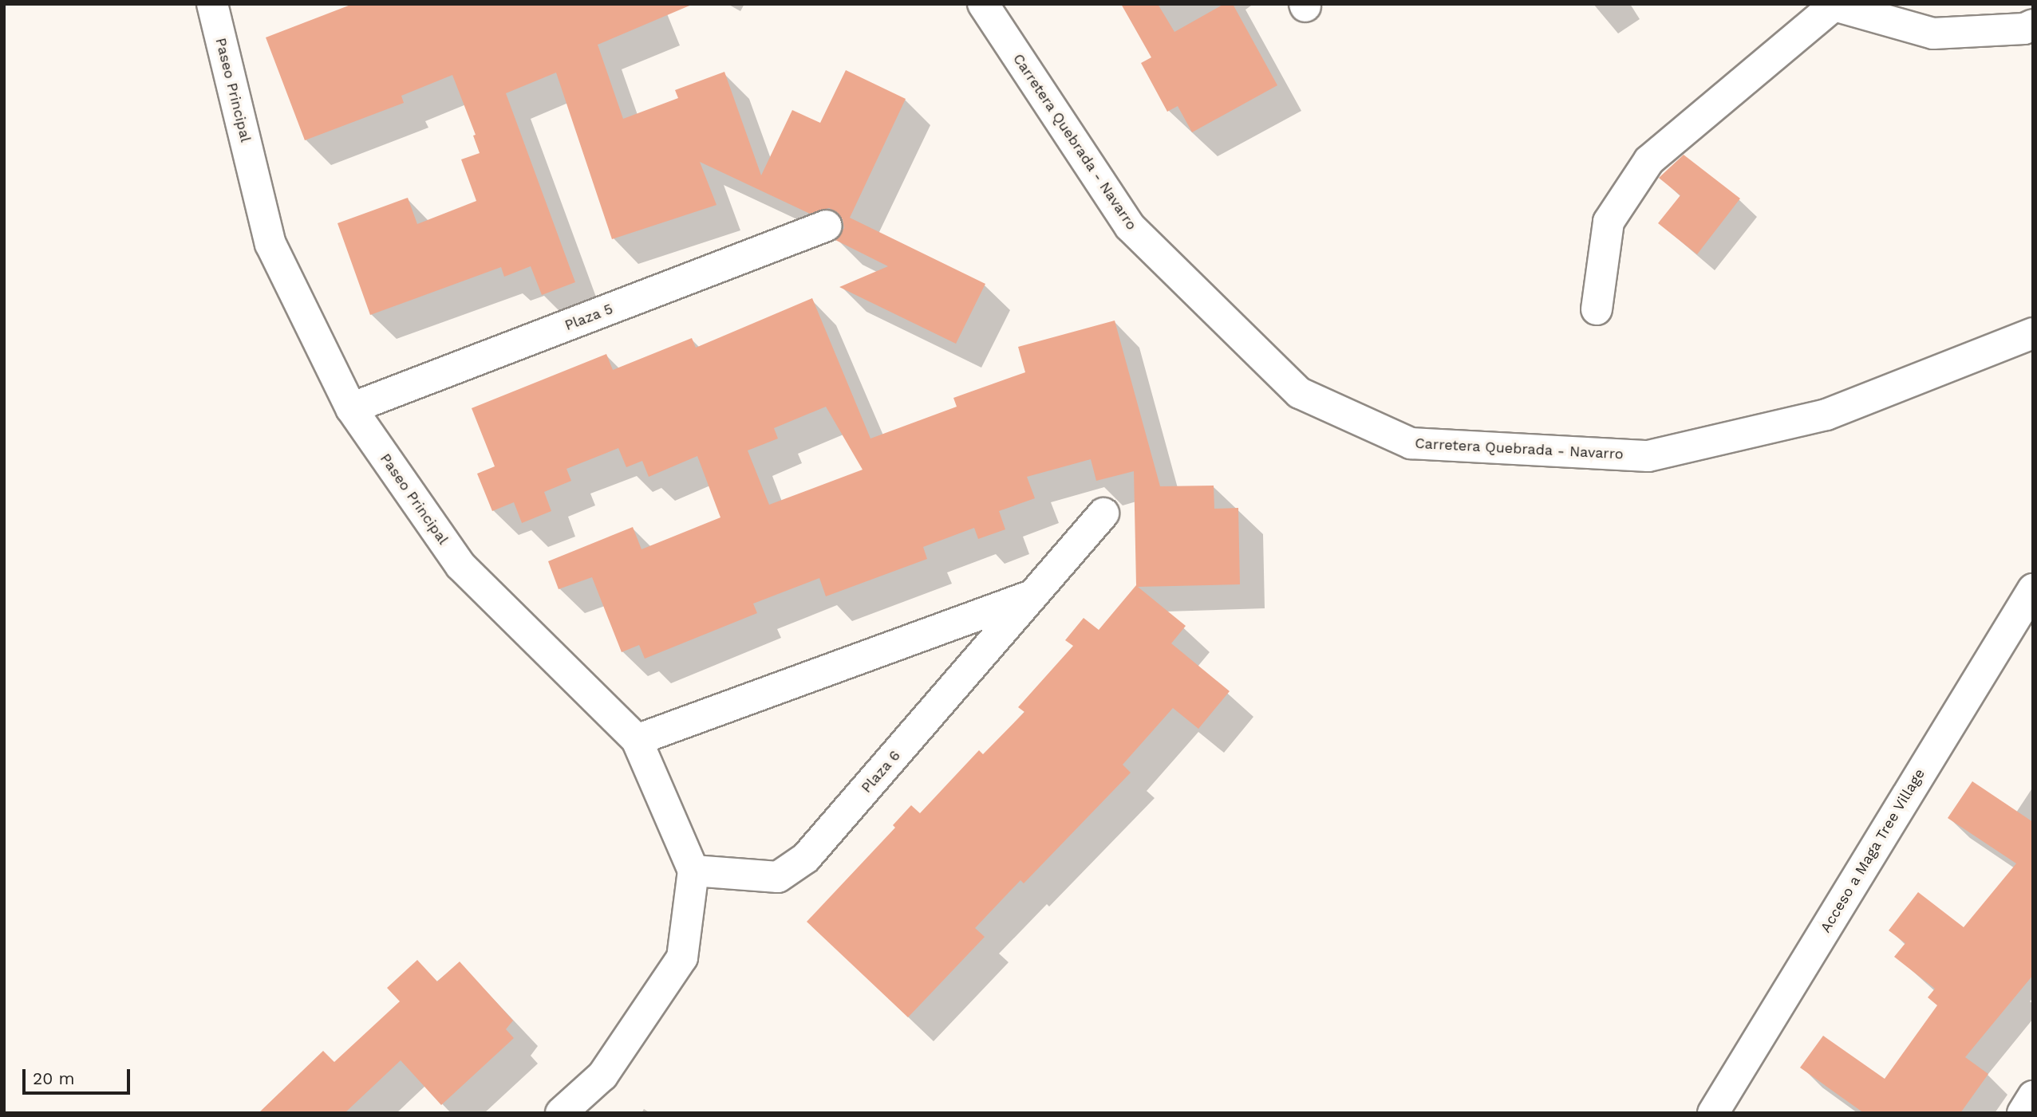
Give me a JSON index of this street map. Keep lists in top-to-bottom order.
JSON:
{
  "streets": {
    "street": [
      "Paseo Principal",
      "Carretera Quebrada - Navarro",
      "Plaza 5",
      "Plaza 6",
      "Acceso a Maga Tree Village"
    ]
  },
  "crossings": [
    ["Paseo Principal", "Plaza 5"],
    ["Paseo Principal", "Plaza 6"]
  ],
  "scale_bar": "20 m"
}
